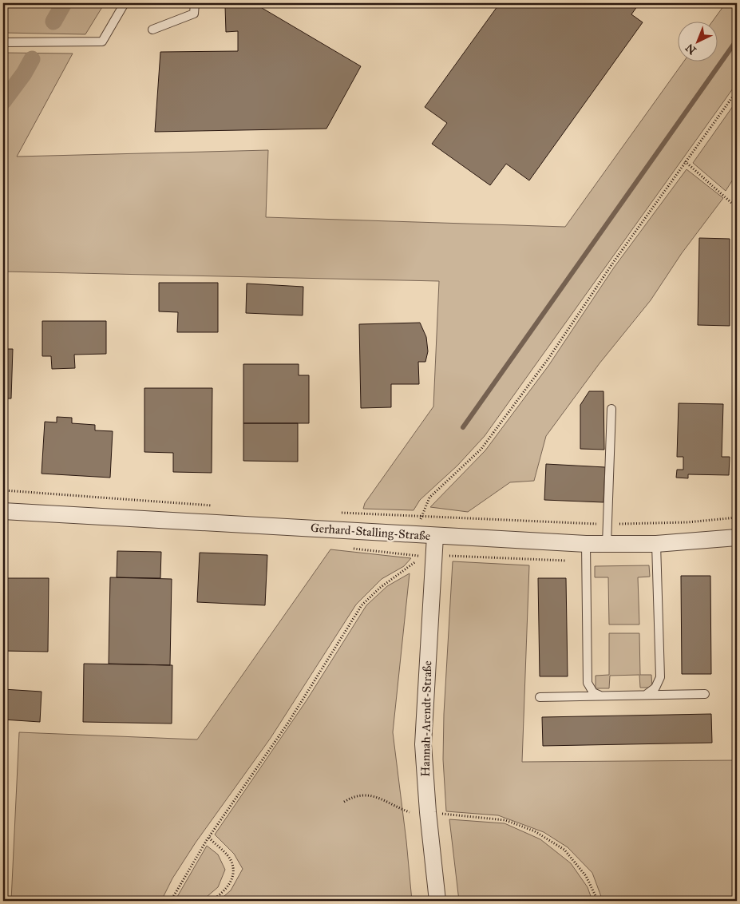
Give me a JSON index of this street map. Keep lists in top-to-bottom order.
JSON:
{
  "streets": {
    "street": ["Gerhard-Stalling-Straße", "Hannah-Arendt-Straße"]
  },
  "crossings": [
    ["Gerhard-Stalling-Straße", "Hannah-Arendt-Straße"]
  ],
  "north": "bottom left"
}
